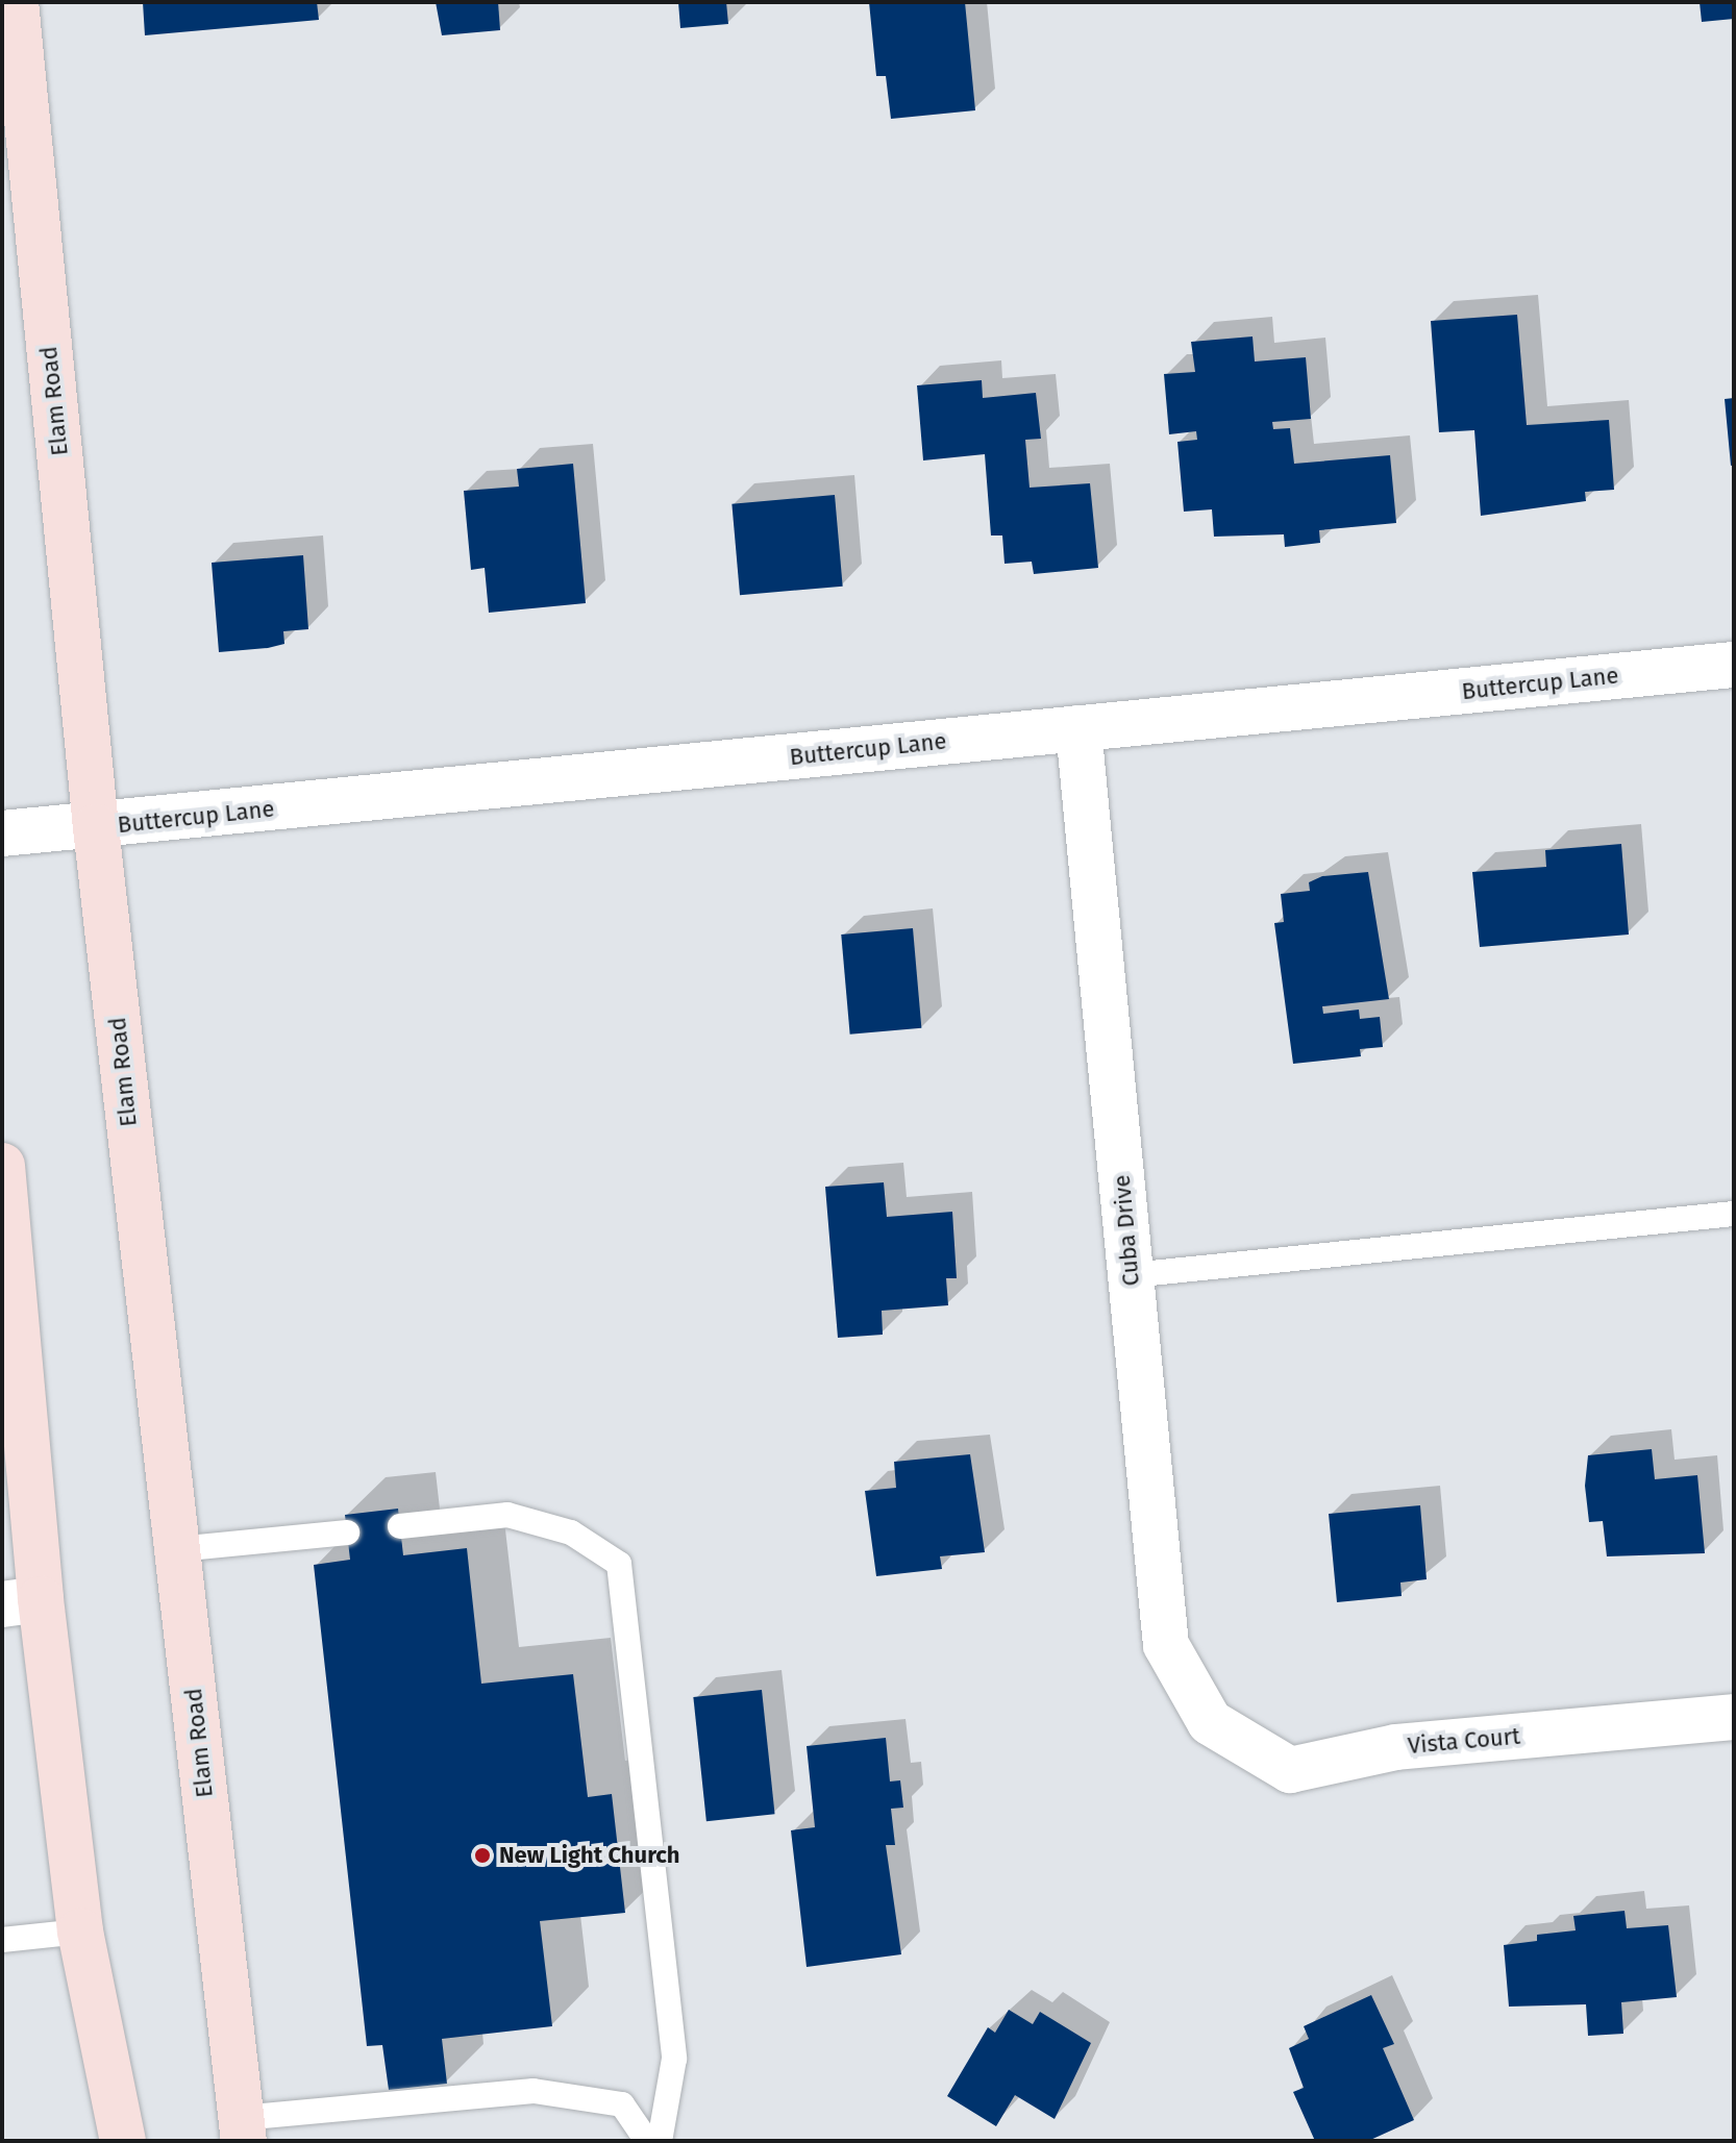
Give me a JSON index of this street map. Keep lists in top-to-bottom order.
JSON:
{
  "streets": {
    "main road": ["Elam Road"],
    "street": ["Buttercup Lane", "Cuba Drive", "Vista Court"]
  },
  "crossings": [
    ["Elam Road", "Buttercup Lane"],
    ["Buttercup Lane", "Cuba Drive"],
    ["Cuba Drive", "Vista Court"]
  ],
  "places": ["New Light Church"]
}
